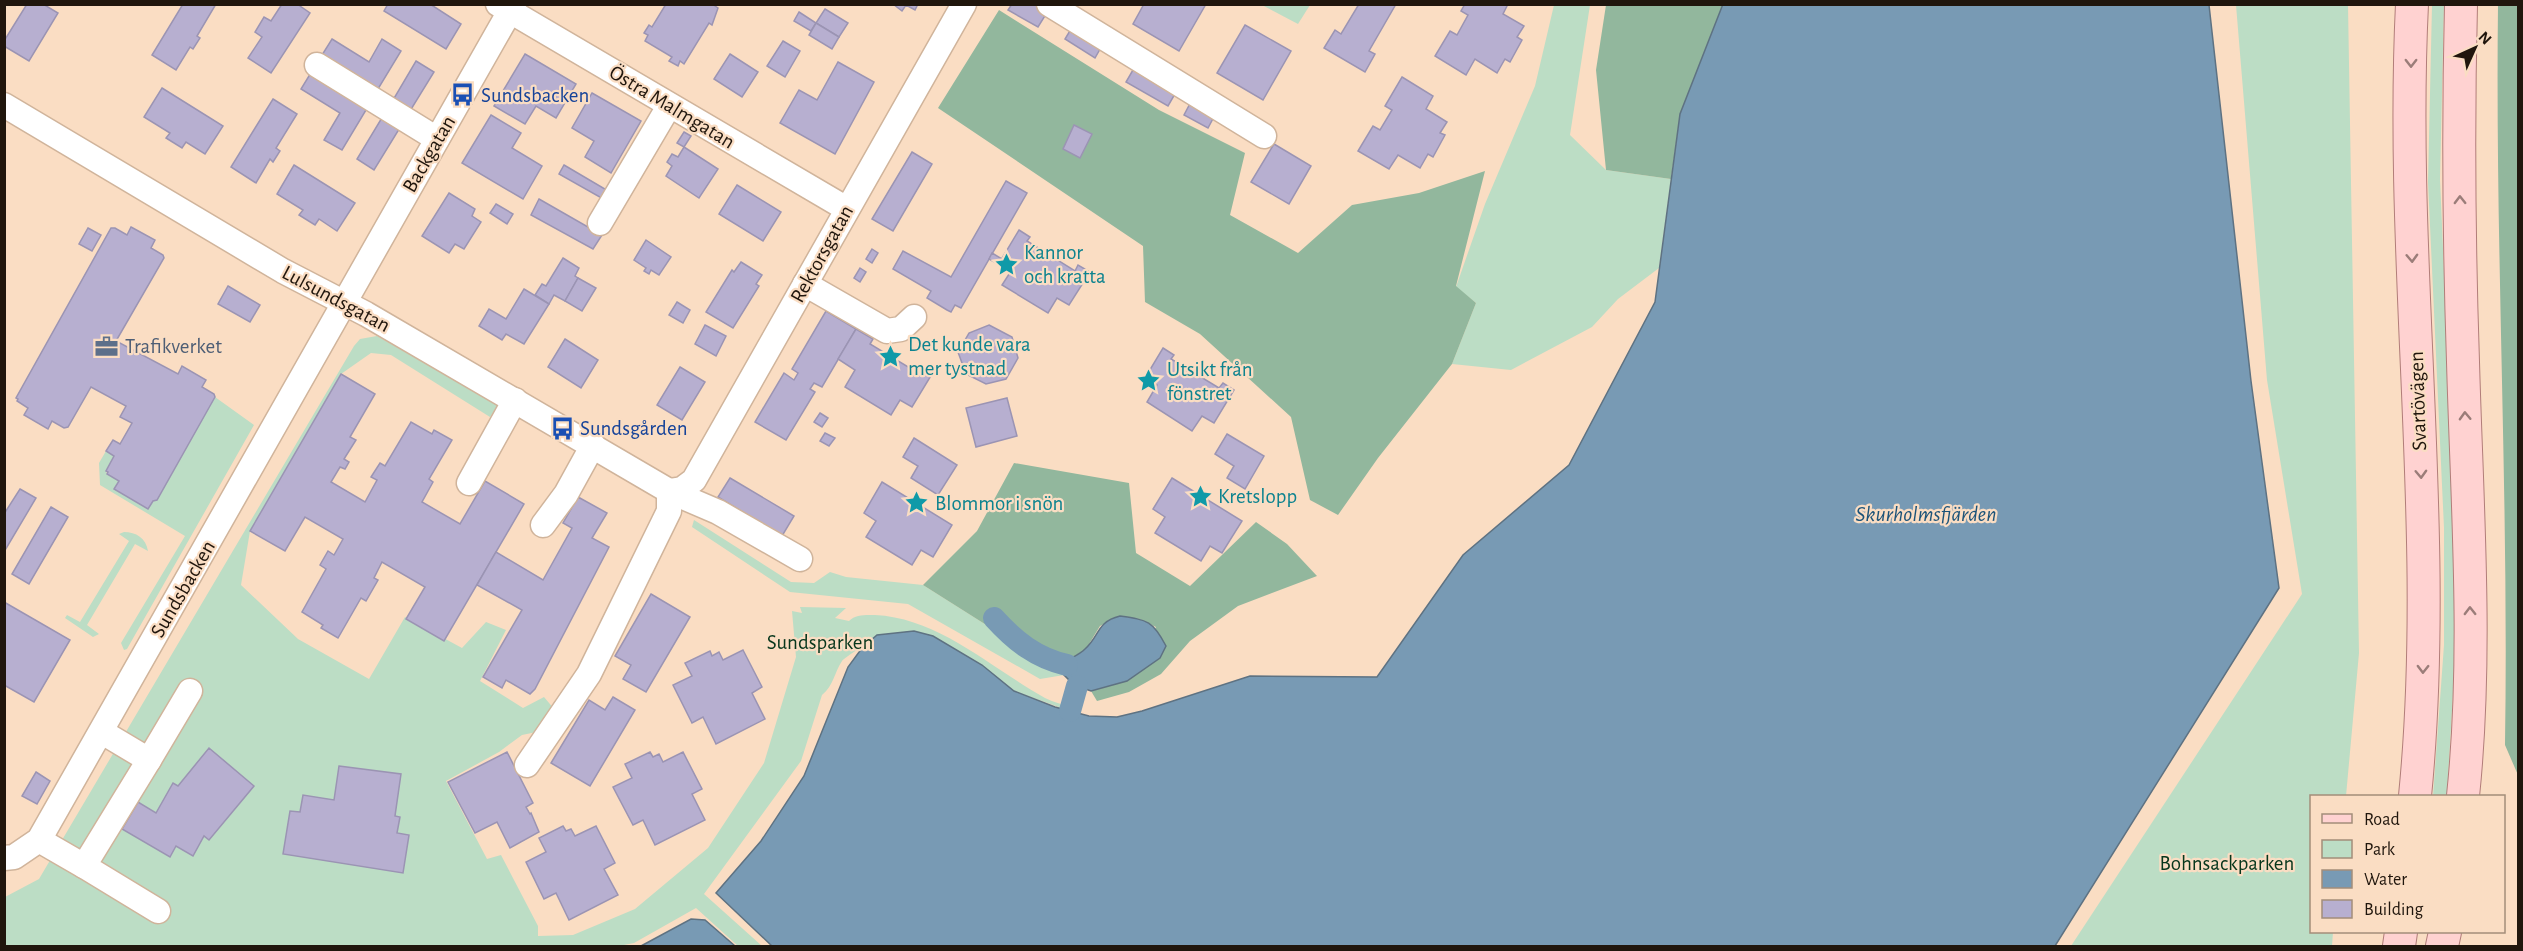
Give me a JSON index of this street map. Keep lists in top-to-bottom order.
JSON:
{
  "streets": {
    "main road": ["Svartövägen"],
    "street": [
      "Östra Malmgatan",
      "Backgatan",
      "Rektorsgatan",
      "Lulsundsgatan",
      "Sundsbacken"
    ]
  },
  "crossings": [
    ["Östra Malmgatan", "Backgatan"],
    ["Östra Malmgatan", "Rektorsgatan"],
    ["Backgatan", "Lulsundsgatan"],
    ["Backgatan", "Sundsbacken"],
    ["Rektorsgatan", "Lulsundsgatan"],
    ["Lulsundsgatan", "Sundsbacken"]
  ],
  "water": ["Skurholmsfjärden"],
  "parks": ["Sundsparken", "Bohnsackparken"],
  "places": {
    "bus stop": ["Sundsbacken", "Sundsgården"],
    "place": [
      "Kannor och kratta",
      "Det kunde vara mer tystnad",
      "Utsikt från fönstret",
      "Kretslopp",
      "Blommor i snön"
    ],
    "office": ["Trafikverket"]
  },
  "legend": [
    "Road",
    "Park",
    "Water",
    "Building"
  ],
  "north": "top right"
}
